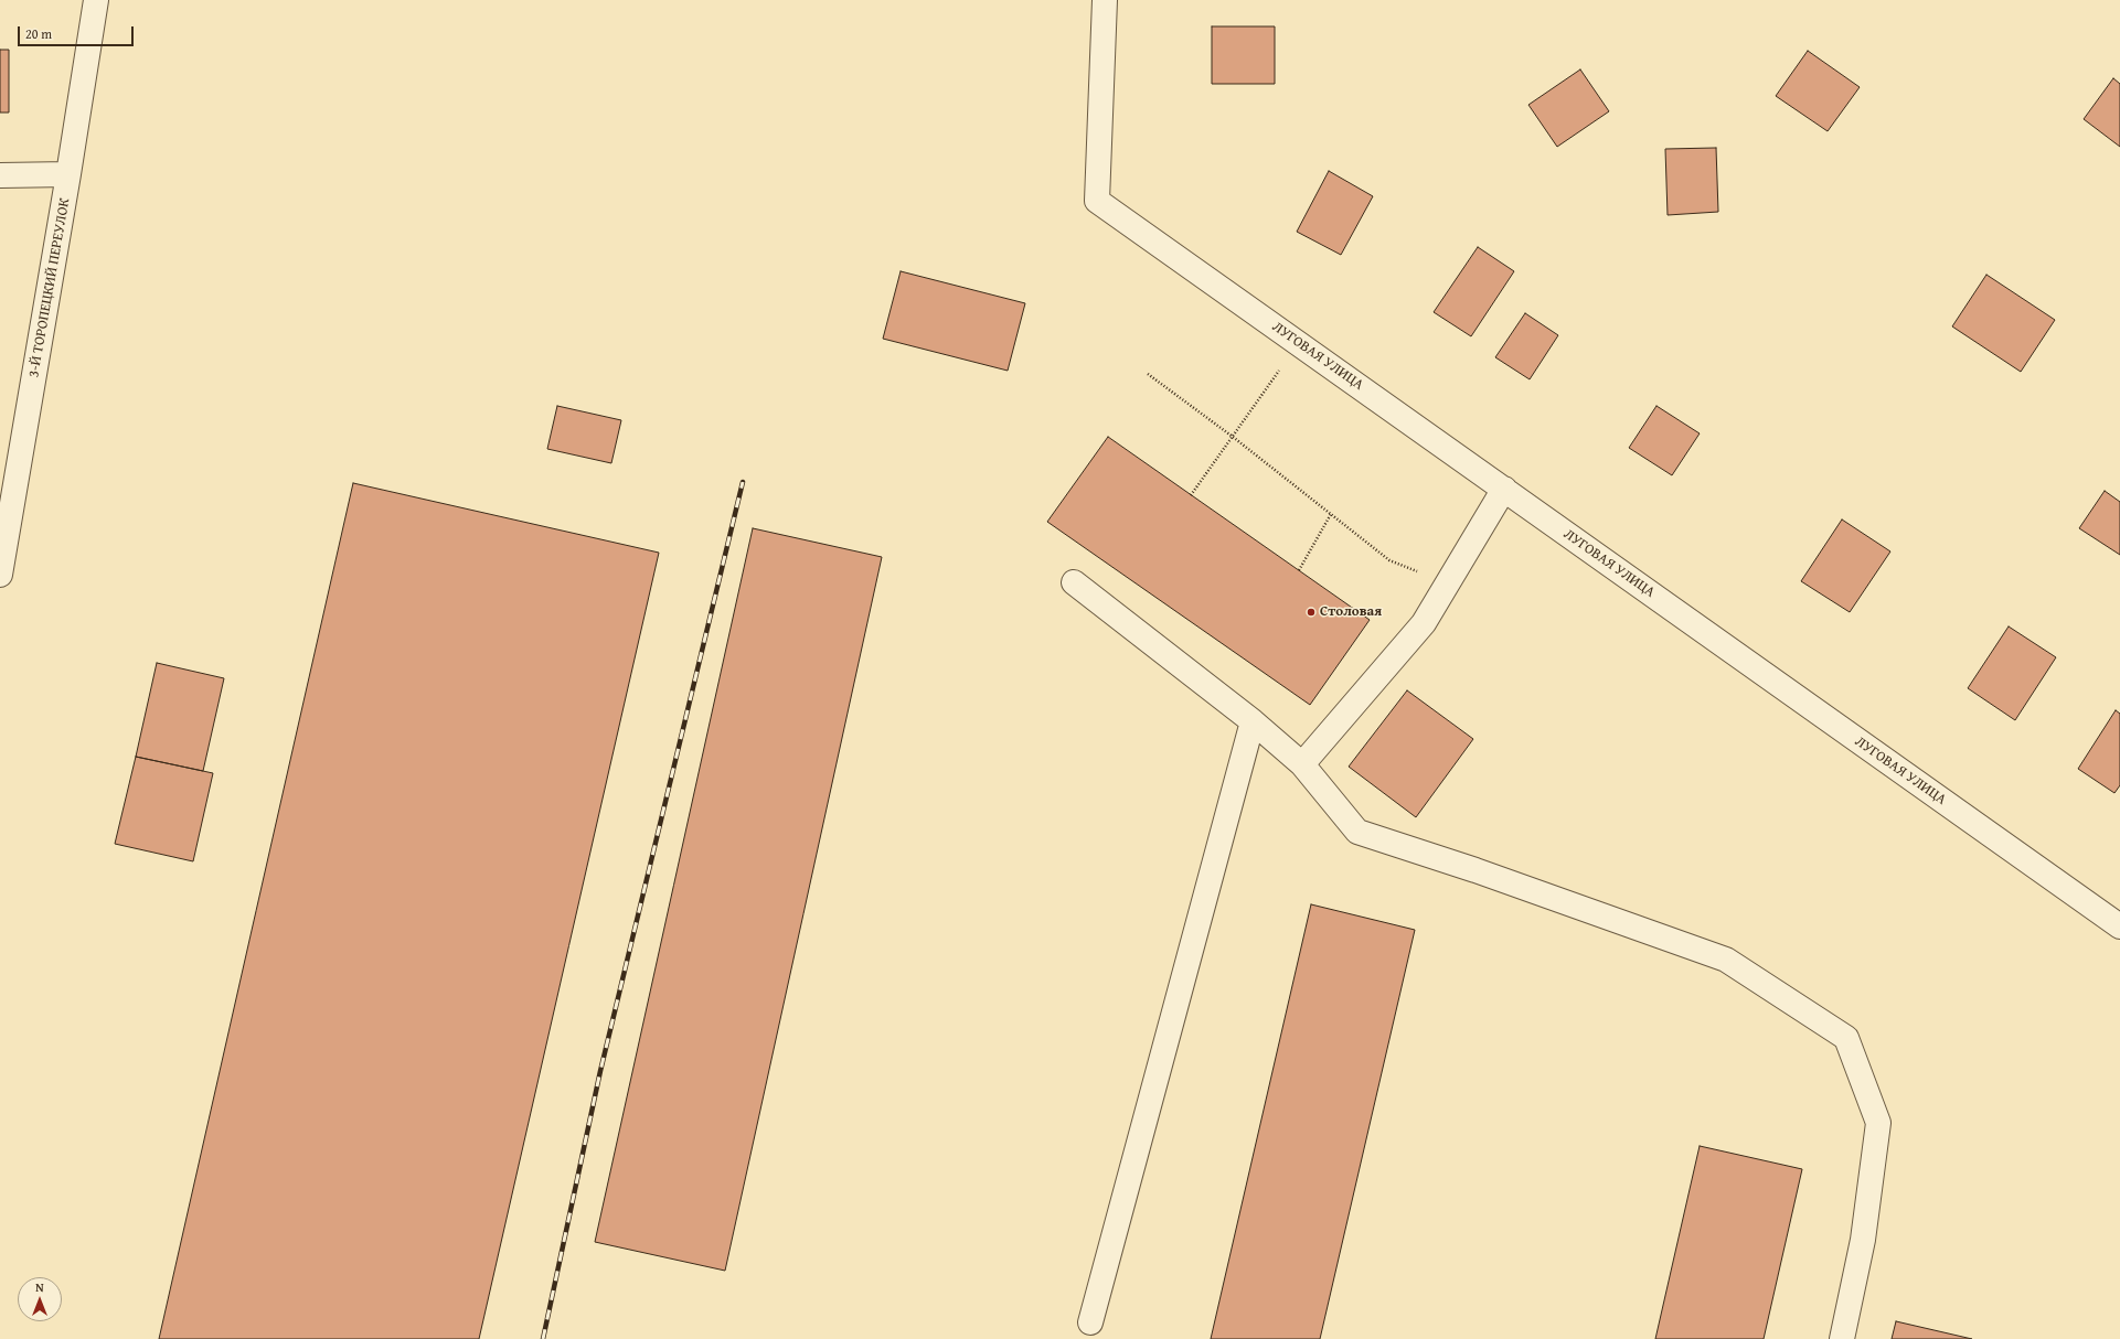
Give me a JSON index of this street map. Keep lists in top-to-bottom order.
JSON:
{
  "streets": {
    "street": ["3-Й ТОРОПЕЦКИЙ ПЕРЕУЛОК", "ЛУГОВАЯ УЛИЦА"]
  },
  "places": ["Столовая"],
  "scale_bar": "20 m",
  "north": "top"
}
